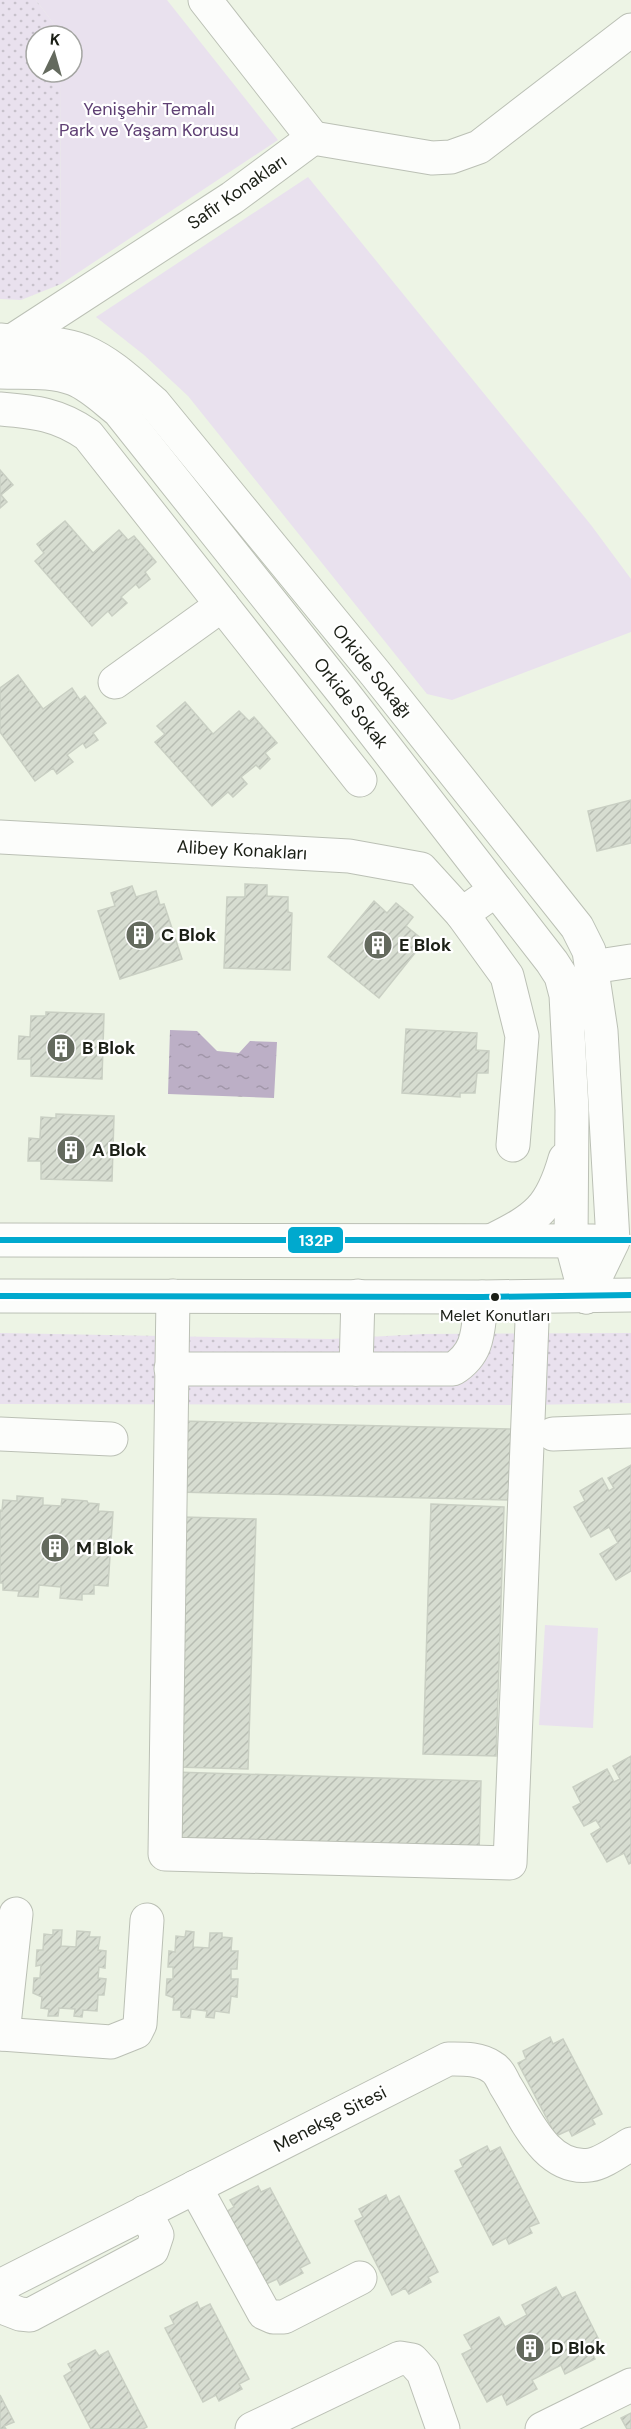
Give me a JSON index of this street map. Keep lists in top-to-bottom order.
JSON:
{
  "streets": {
    "street": [
      "Safir Konakları",
      "Orkide Sokağı",
      "Orkide Sokak",
      "Alibey Konakları",
      "Menekşe Sitesi"
    ]
  },
  "crossings": [
    ["Safir Konakları", "Orkide Sokağı"]
  ],
  "parks": ["Yenişehir Temalı Park ve Yaşam Korusu"],
  "places": {
    "building": [
      "C Blok",
      "E Blok",
      "B Blok",
      "A Blok",
      "M Blok",
      "D Blok"
    ],
    "other": ["Melet Konutları"]
  },
  "lines": ["transit line 132P"],
  "north": "top"
}
